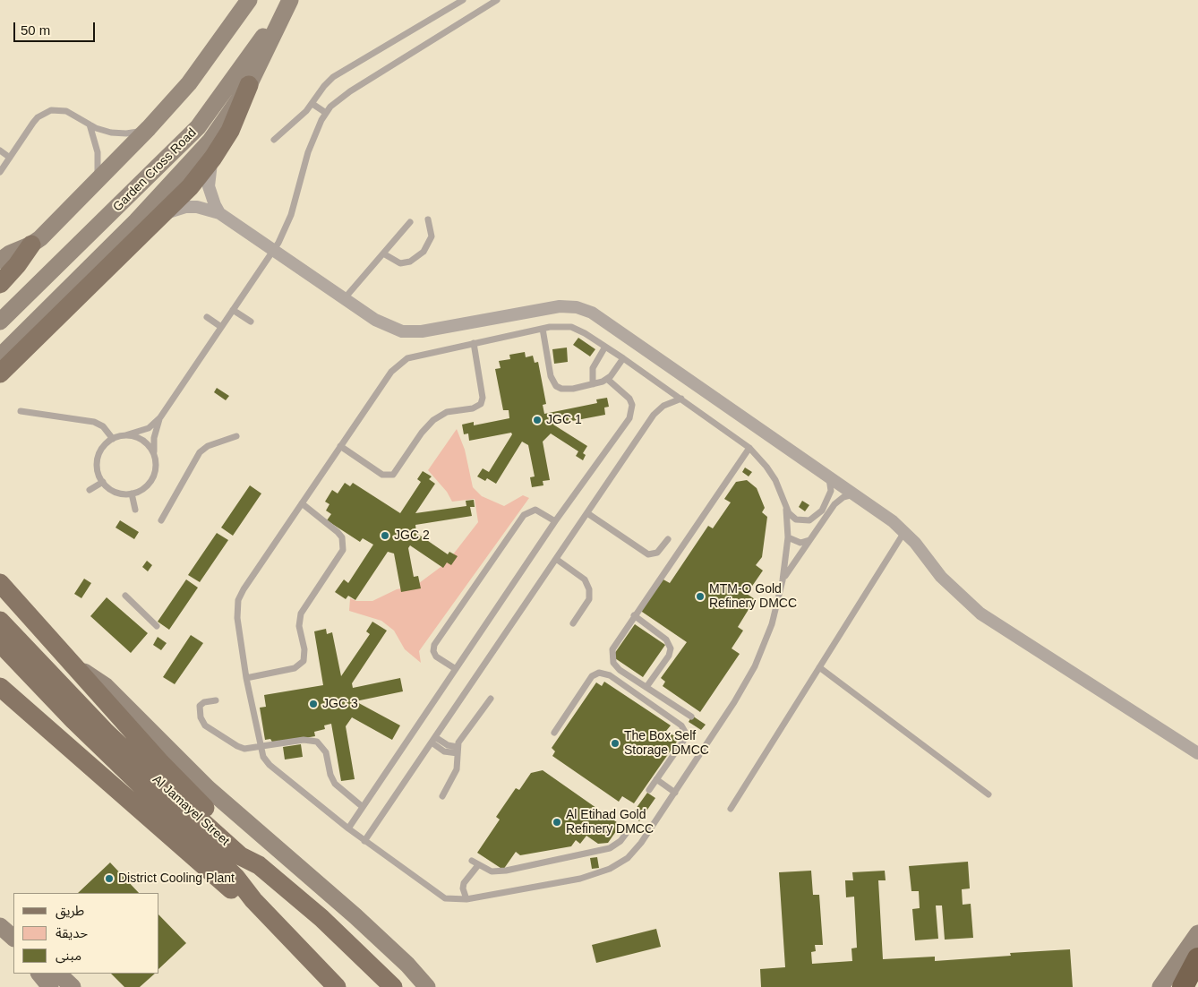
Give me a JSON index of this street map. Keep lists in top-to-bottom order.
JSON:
{
  "streets": {
    "main road": ["Garden Cross Road", "Al Jamayel Street"]
  },
  "places": [
    "JGC 1",
    "JGC 2",
    "MTM-O Gold Refinery DMCC",
    "JGC 3",
    "The Box Self Storage DMCC",
    "Al Etihad Gold Refinery DMCC",
    "District Cooling Plant"
  ],
  "legend": ["طريق", "حديقة", "مبنى"],
  "scale_bar": "50 m"
}
